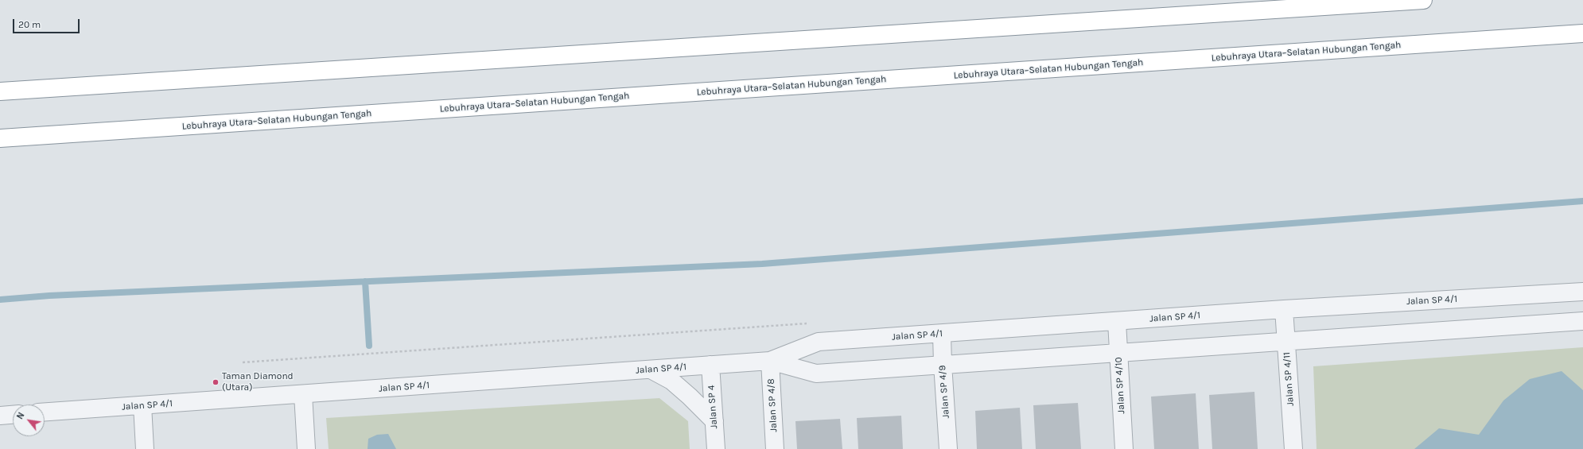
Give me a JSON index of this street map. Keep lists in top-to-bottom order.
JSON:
{
  "streets": {
    "highway": ["Lebuhraya Utara–Selatan Hubungan Tengah"],
    "street": [
      "Jalan SP 4/1",
      "Jalan SP 4/11",
      "Jalan SP 4/10",
      "Jalan SP 4/9",
      "Jalan SP 4/8",
      "Jalan SP 4"
    ]
  },
  "crossings": [
    ["Jalan SP 4/1", "Jalan SP 4/11"],
    ["Jalan SP 4/1", "Jalan SP 4/10"],
    ["Jalan SP 4/1", "Jalan SP 4/9"],
    ["Jalan SP 4/1", "Jalan SP 4/8"],
    ["Jalan SP 4/1", "Jalan SP 4"]
  ],
  "places": ["Taman Diamond (Utara)"],
  "scale_bar": "20 m",
  "north": "top left"
}
